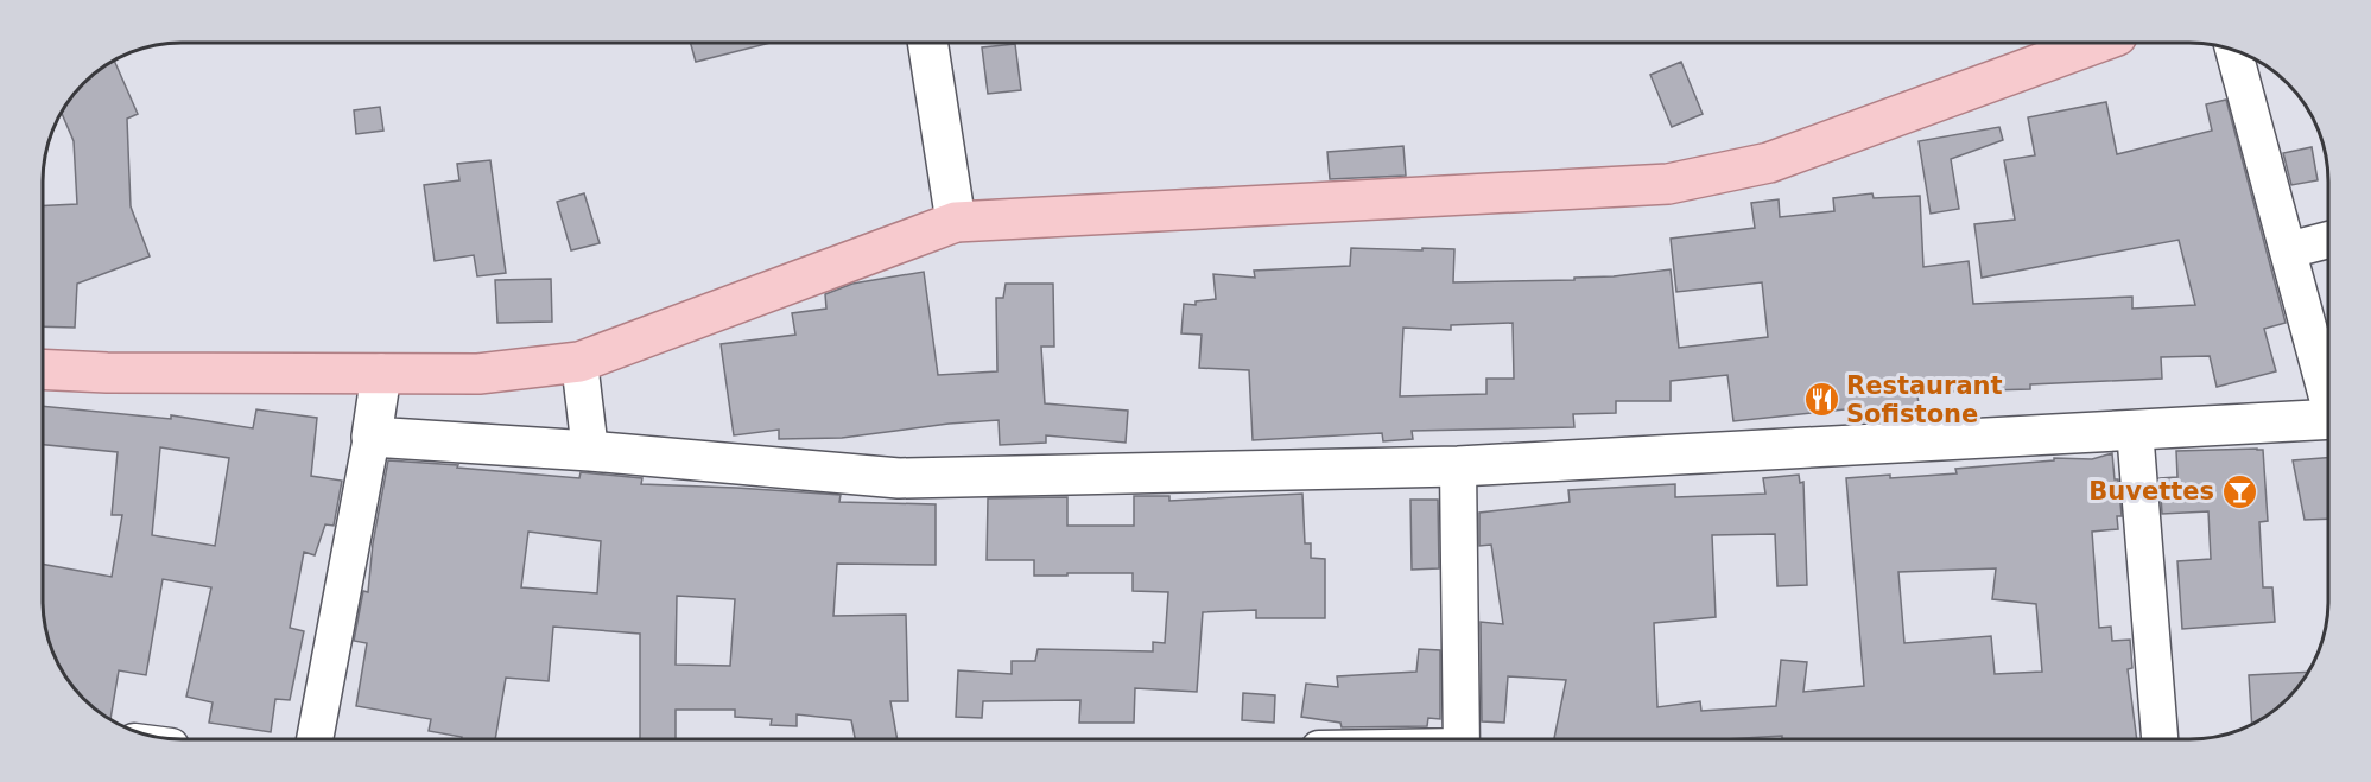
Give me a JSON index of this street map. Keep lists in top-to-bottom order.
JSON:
{
  "places": {
    "restaurant": ["Restaurant Sofistone"],
    "bar": ["Buvettes"]
  }
}
